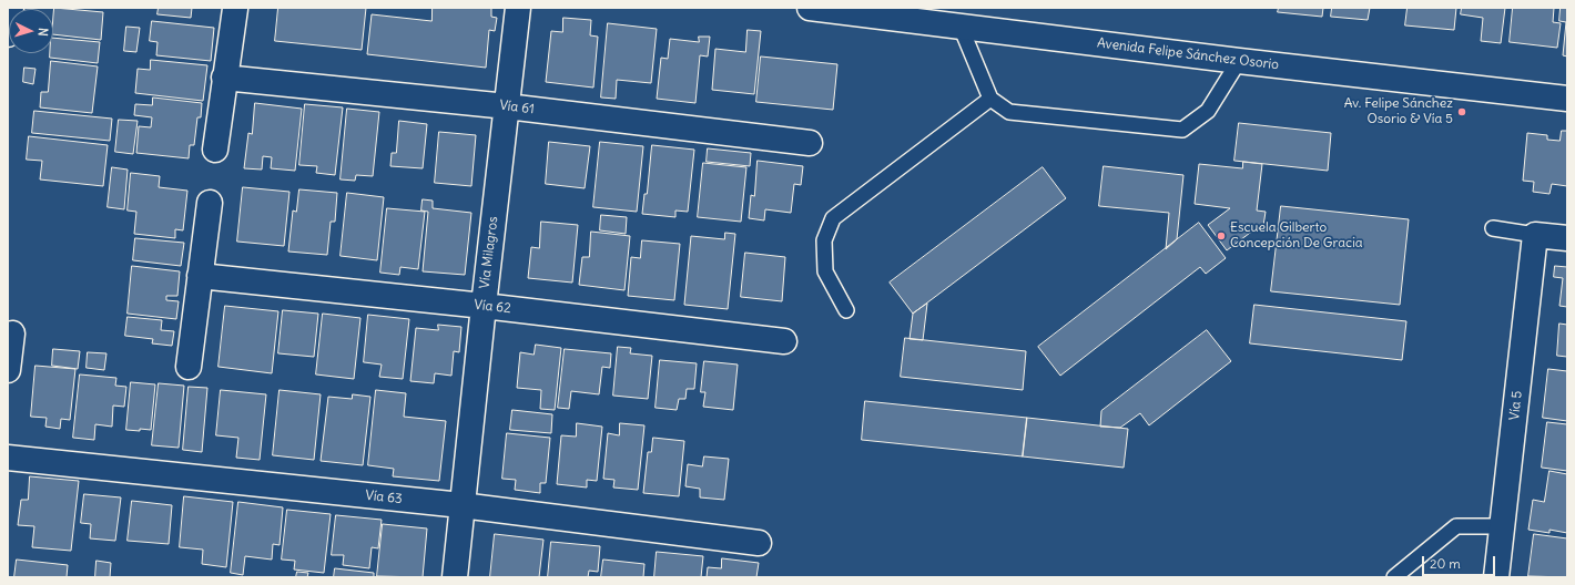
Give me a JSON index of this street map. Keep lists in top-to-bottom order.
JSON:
{
  "streets": {
    "street": [
      "Avenida Felipe Sánchez Osorio",
      "Vía 61",
      "Vía Milagros",
      "Vía 62",
      "Vía 5",
      "Vía 63"
    ]
  },
  "crossings": [
    ["Vía 61", "Vía Milagros"],
    ["Vía Milagros", "Vía 62"],
    ["Vía Milagros", "Vía 63"]
  ],
  "places": ["Av. Felipe Sánchez Osorio & Vía 5", "Escuela Gilberto Concepción De Gracia"],
  "scale_bar": "20 m",
  "north": "right"
}
